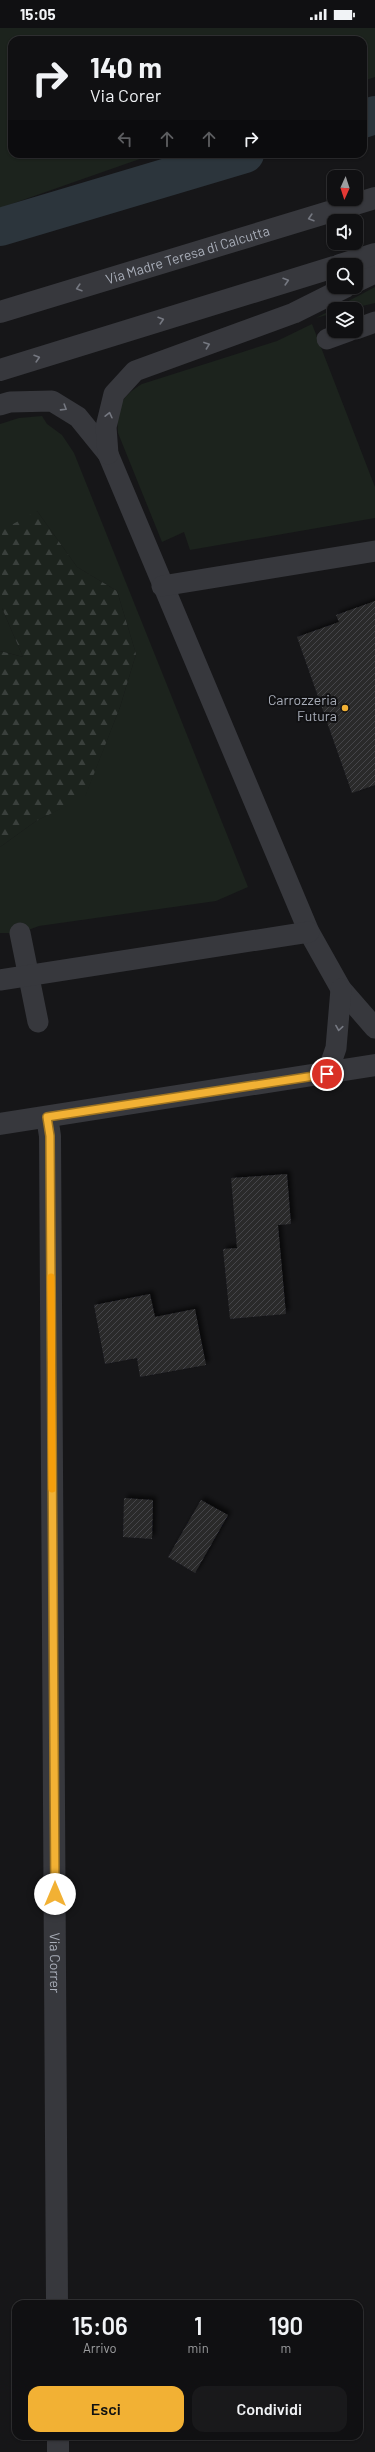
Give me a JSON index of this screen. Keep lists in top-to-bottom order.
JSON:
{
  "streets": {
    "street": ["Via Madre Teresa di Calcutta", "Via Correr"]
  },
  "places": ["Carrozzeria Futura"],
  "north": "bottom",
  "page": {
    "status": "15:05",
    "turn": ["140 m", "Via Corer"],
    "eta": [
      "15:06",
      "Arrivo",
      "1",
      "min",
      "190",
      "m"
    ],
    "buttons": ["Esci", "Condividi"]
  }
}
